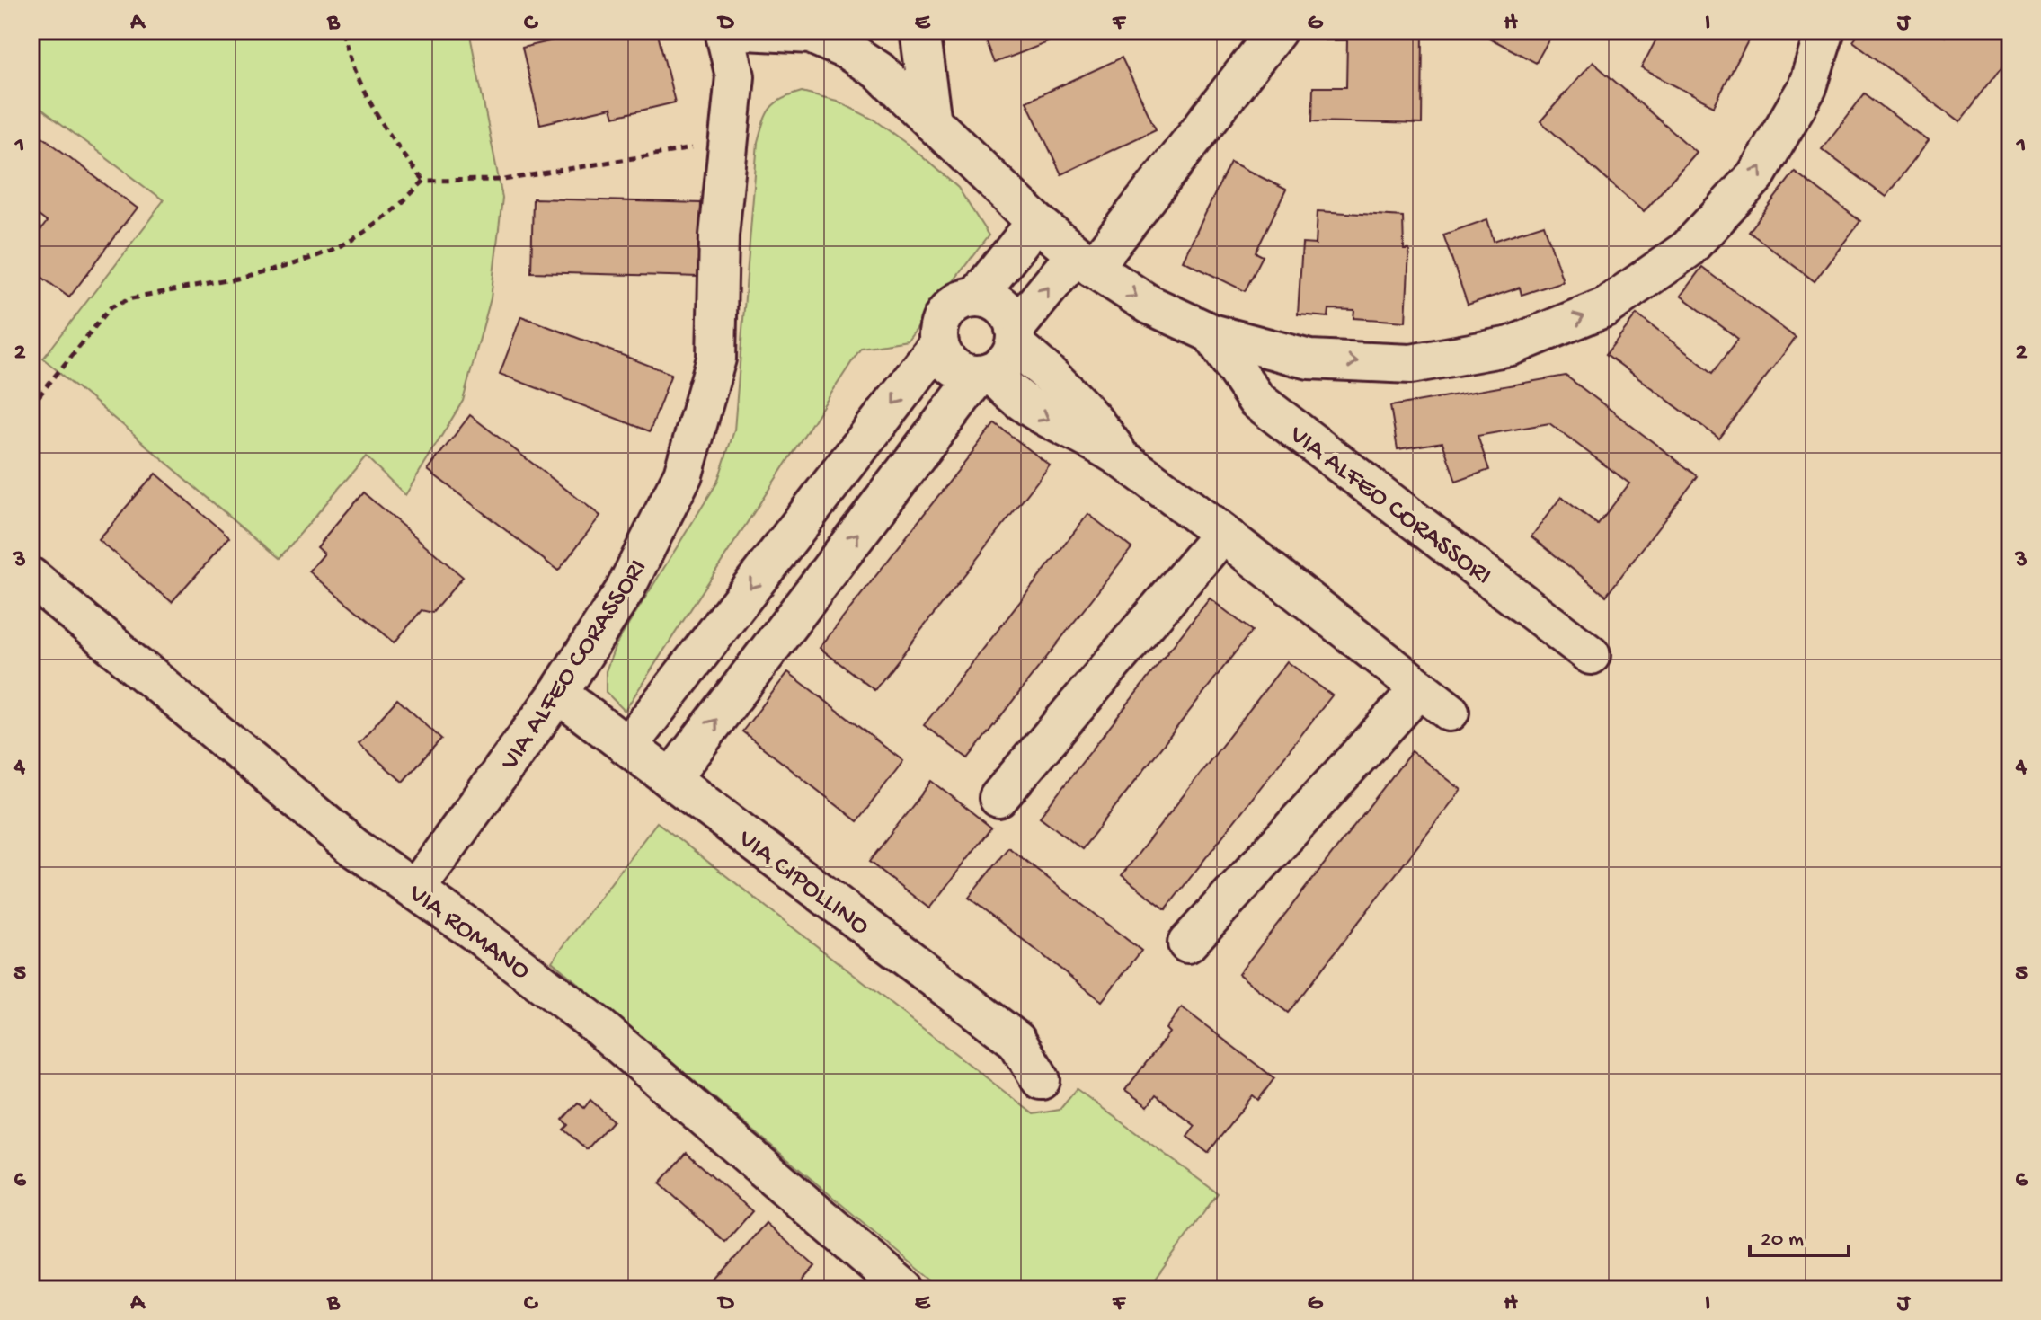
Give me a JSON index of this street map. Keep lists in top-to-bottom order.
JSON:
{
  "streets": {
    "street": ["VIA ALFEO CORASSORI", "VIA CIPOLLINO", "VIA ROMANO"]
  },
  "crossings": [
    ["VIA ALFEO CORASSORI", "VIA CIPOLLINO"],
    ["VIA ALFEO CORASSORI", "VIA ROMANO"]
  ],
  "scale_bar": "20 m",
  "grid": {
    "columns": [
      "A",
      "B",
      "C",
      "D",
      "E",
      "F",
      "G",
      "H",
      "I",
      "J"
    ],
    "rows": [
      "1",
      "2",
      "3",
      "4",
      "5",
      "6"
    ]
  }
}
